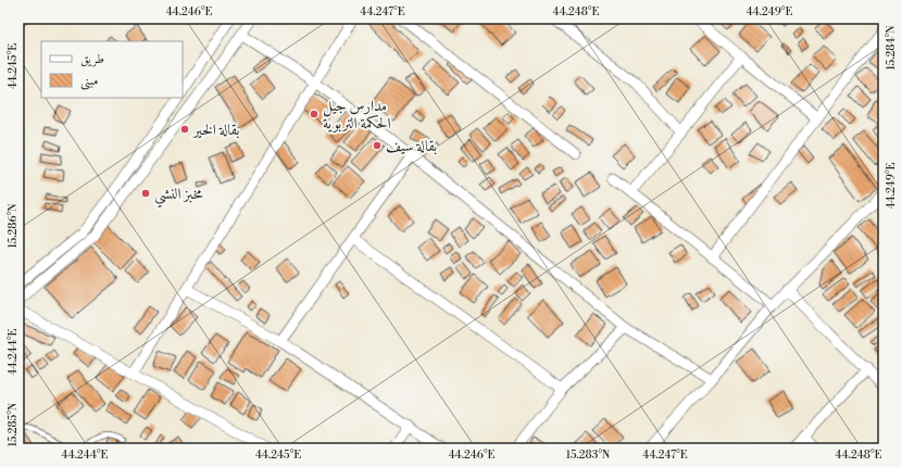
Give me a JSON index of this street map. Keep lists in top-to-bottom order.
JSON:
{
  "places": [
    "مدارس جيل الحكمة التربوية",
    "بقالة الخير",
    "بقالة سيف",
    "مخبز النشي"
  ],
  "legend": ["طريق", "مبنى"],
  "coordinates": [
    "44.246°E",
    "44.247°E",
    "44.248°E",
    "44.249°E",
    "15.284°N",
    "44.245°E",
    "15.286°N",
    "44.244°E",
    "15.285°N",
    "15.283°N"
  ]
}
